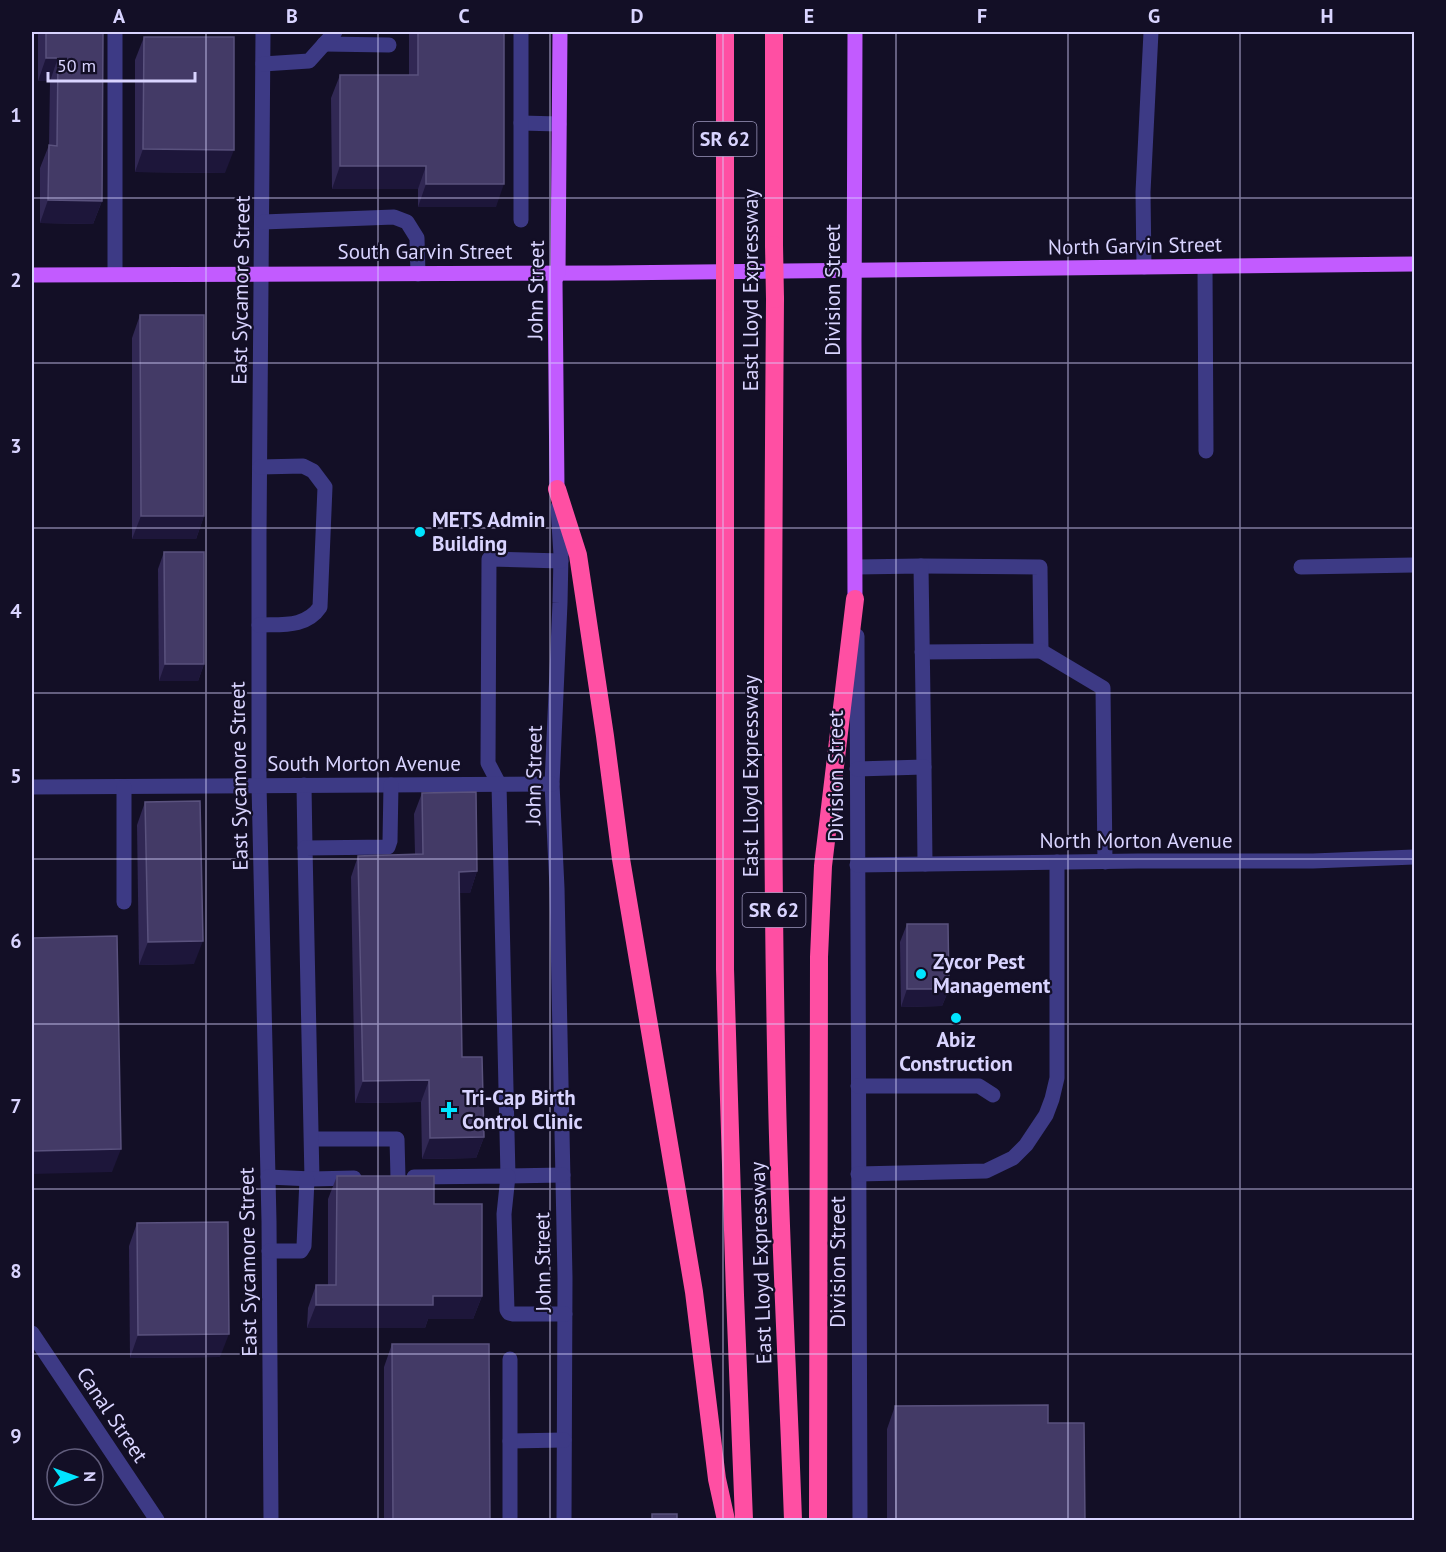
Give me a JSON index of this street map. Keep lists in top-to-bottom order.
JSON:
{
  "streets": {
    "highway": ["SR 62", "East Lloyd Expressway"],
    "main road": [
      "North Garvin Street",
      "South Garvin Street",
      "John Street",
      "Division Street"
    ],
    "street": [
      "East Sycamore Street",
      "South Morton Avenue",
      "North Morton Avenue",
      "Canal Street"
    ]
  },
  "crossings": [
    ["North Garvin Street", "South Garvin Street"],
    ["North Garvin Street", "Division Street"],
    ["South Garvin Street", "East Sycamore Street"],
    ["South Garvin Street", "John Street"],
    ["South Garvin Street", "Division Street"],
    ["East Sycamore Street", "South Morton Avenue"],
    ["John Street", "South Morton Avenue"],
    ["Division Street", "North Morton Avenue"]
  ],
  "places": {
    "other": ["METS Admin Building", "Zycor Pest Management", "Abiz Construction"],
    "health": ["Tri-Cap Birth Control Clinic"]
  },
  "scale_bar": "50 m",
  "north": "right",
  "grid": {
    "columns": [
      "A",
      "B",
      "C",
      "D",
      "E",
      "F",
      "G",
      "H"
    ],
    "rows": [
      "1",
      "2",
      "3",
      "4",
      "5",
      "6",
      "7",
      "8",
      "9"
    ]
  }
}
